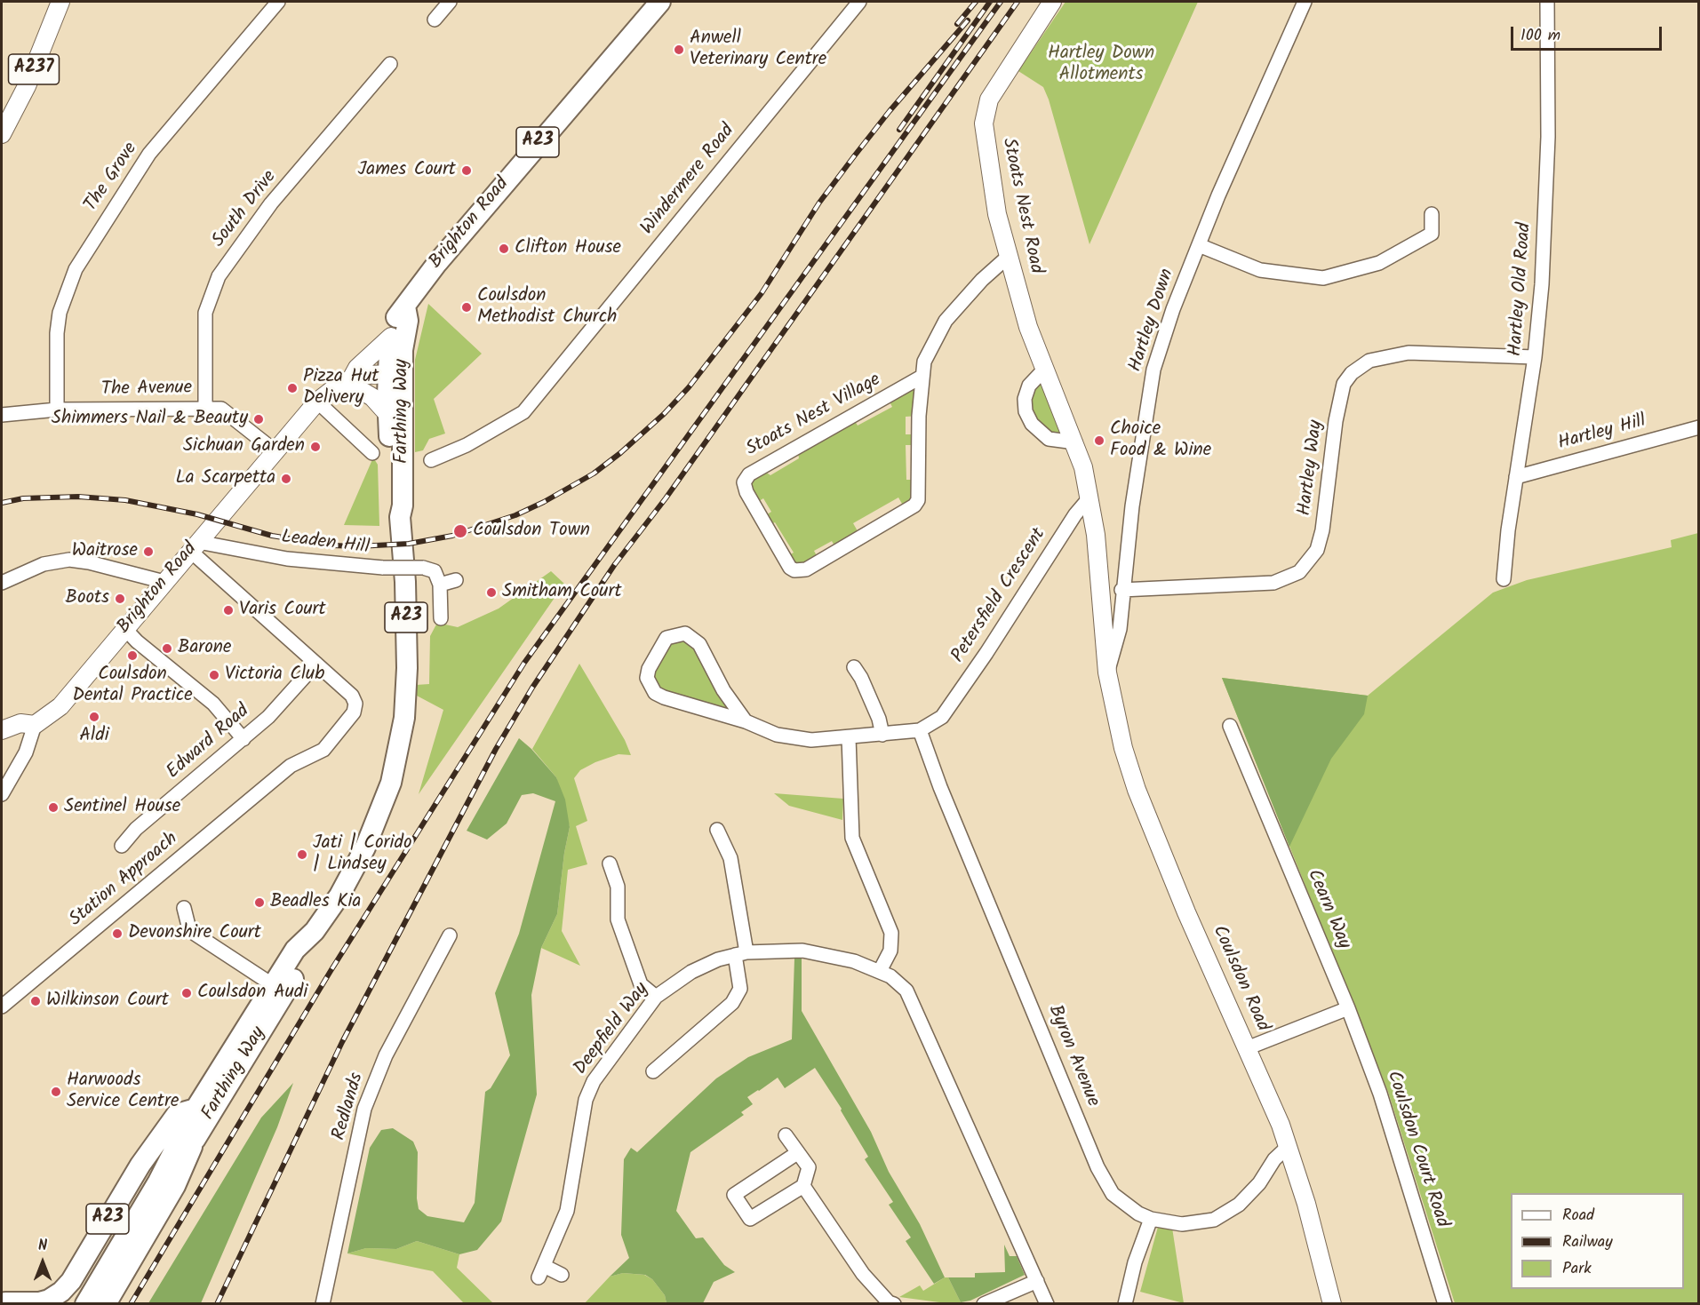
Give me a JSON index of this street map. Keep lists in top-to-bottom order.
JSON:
{
  "streets": {
    "highway": ["A23", "Brighton Road", "Farthing Way"],
    "main road": ["A237", "Stoats Nest Road", "Coulsdon Road"],
    "street": [
      "The Grove",
      "Windermere Road",
      "South Drive",
      "Hartley Old Road",
      "Hartley Down",
      "The Avenue",
      "Stoats Nest Village",
      "Hartley Hill",
      "Hartley Way",
      "Leaden Hill",
      "Petersfield Crescent",
      "Edward Road",
      "Station Approach",
      "Cearn Way",
      "Deepfield Way",
      "Byron Avenue",
      "Redlands",
      "Coulsdon Court Road"
    ]
  },
  "crossings": [
    ["A23", "Brighton Road"],
    ["A23", "Farthing Way"],
    ["The Grove", "The Avenue"],
    ["Stoats Nest Road", "Hartley Down"],
    ["Stoats Nest Road", "Stoats Nest Village"],
    ["Stoats Nest Road", "Petersfield Crescent"],
    ["Stoats Nest Road", "Coulsdon Road"],
    ["South Drive", "The Avenue"],
    ["Brighton Road", "The Avenue"],
    ["Brighton Road", "Farthing Way"],
    ["Brighton Road", "Leaden Hill"],
    ["Hartley Old Road", "Hartley Hill"],
    ["Hartley Old Road", "Hartley Way"],
    ["Hartley Down", "Hartley Way"],
    ["Hartley Down", "Coulsdon Road"],
    ["Petersfield Crescent", "Byron Avenue"],
    ["Edward Road", "Station Approach"],
    ["Cearn Way", "Coulsdon Court Road"],
    ["Coulsdon Road", "Byron Avenue"]
  ],
  "parks": ["Hartley Down Allotments"],
  "places": [
    "Anwell Veterinary Centre",
    "James Court",
    "Clifton House",
    "Coulsdon Methodist Church",
    "Pizza Hut Delivery",
    "Shimmers Nail & Beauty",
    "Choice Food & Wine",
    "Sichuan Garden",
    "La Scarpetta",
    "Coulsdon Town",
    "Waitrose",
    "Smitham Court",
    "Boots",
    "Varis Court",
    "Barone",
    "Coulsdon Dental Practice",
    "Victoria Club",
    "Aldi",
    "Sentinel House",
    "Jati | Corido | Lindsey",
    "Beadles Kia",
    "Devonshire Court",
    "Coulsdon Audi",
    "Wilkinson Court",
    "Harwoods Service Centre"
  ],
  "legend": ["Road", "Railway", "Park"],
  "scale_bar": "100 m",
  "north": "top"
}
